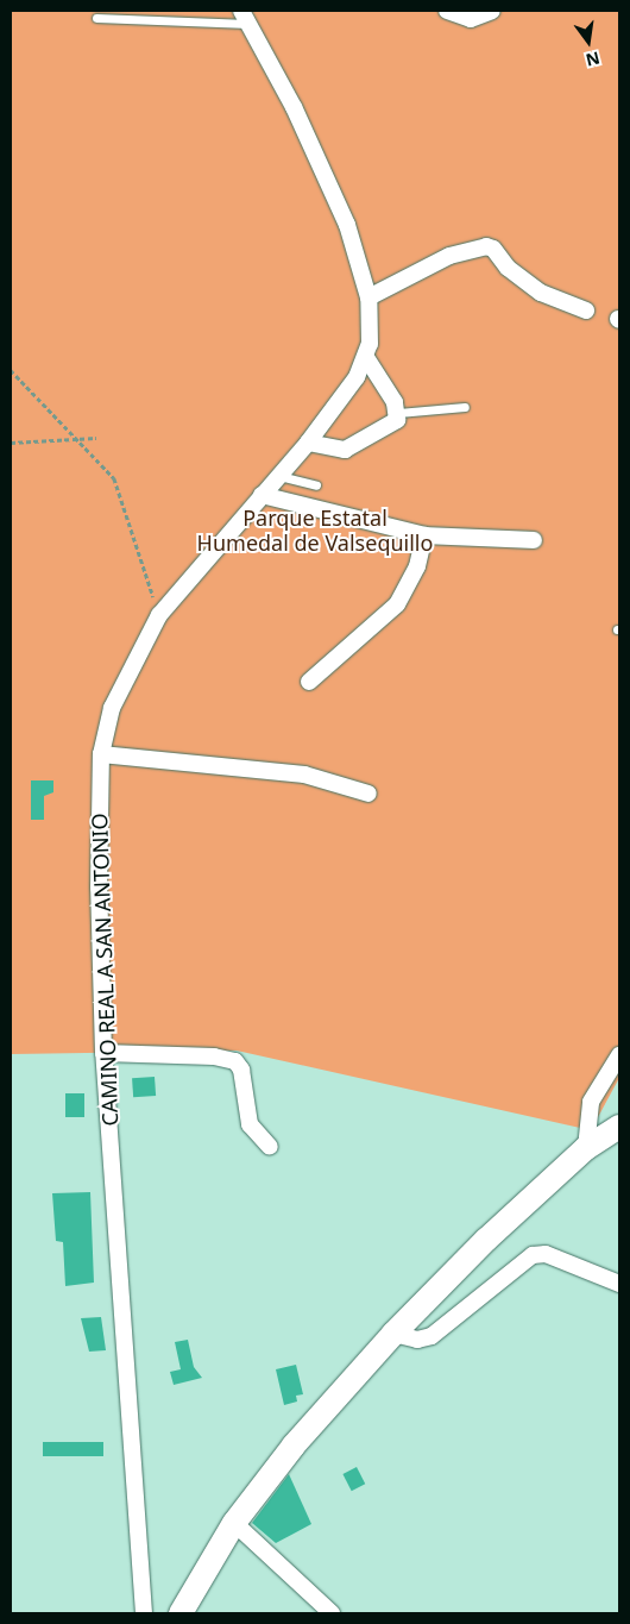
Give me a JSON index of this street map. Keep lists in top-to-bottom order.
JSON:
{
  "streets": {
    "street": ["CAMINO REAL A SAN ANTONIO"]
  },
  "parks": ["Parque Estatal Humedal de Valsequillo"],
  "north": "bottom"
}
